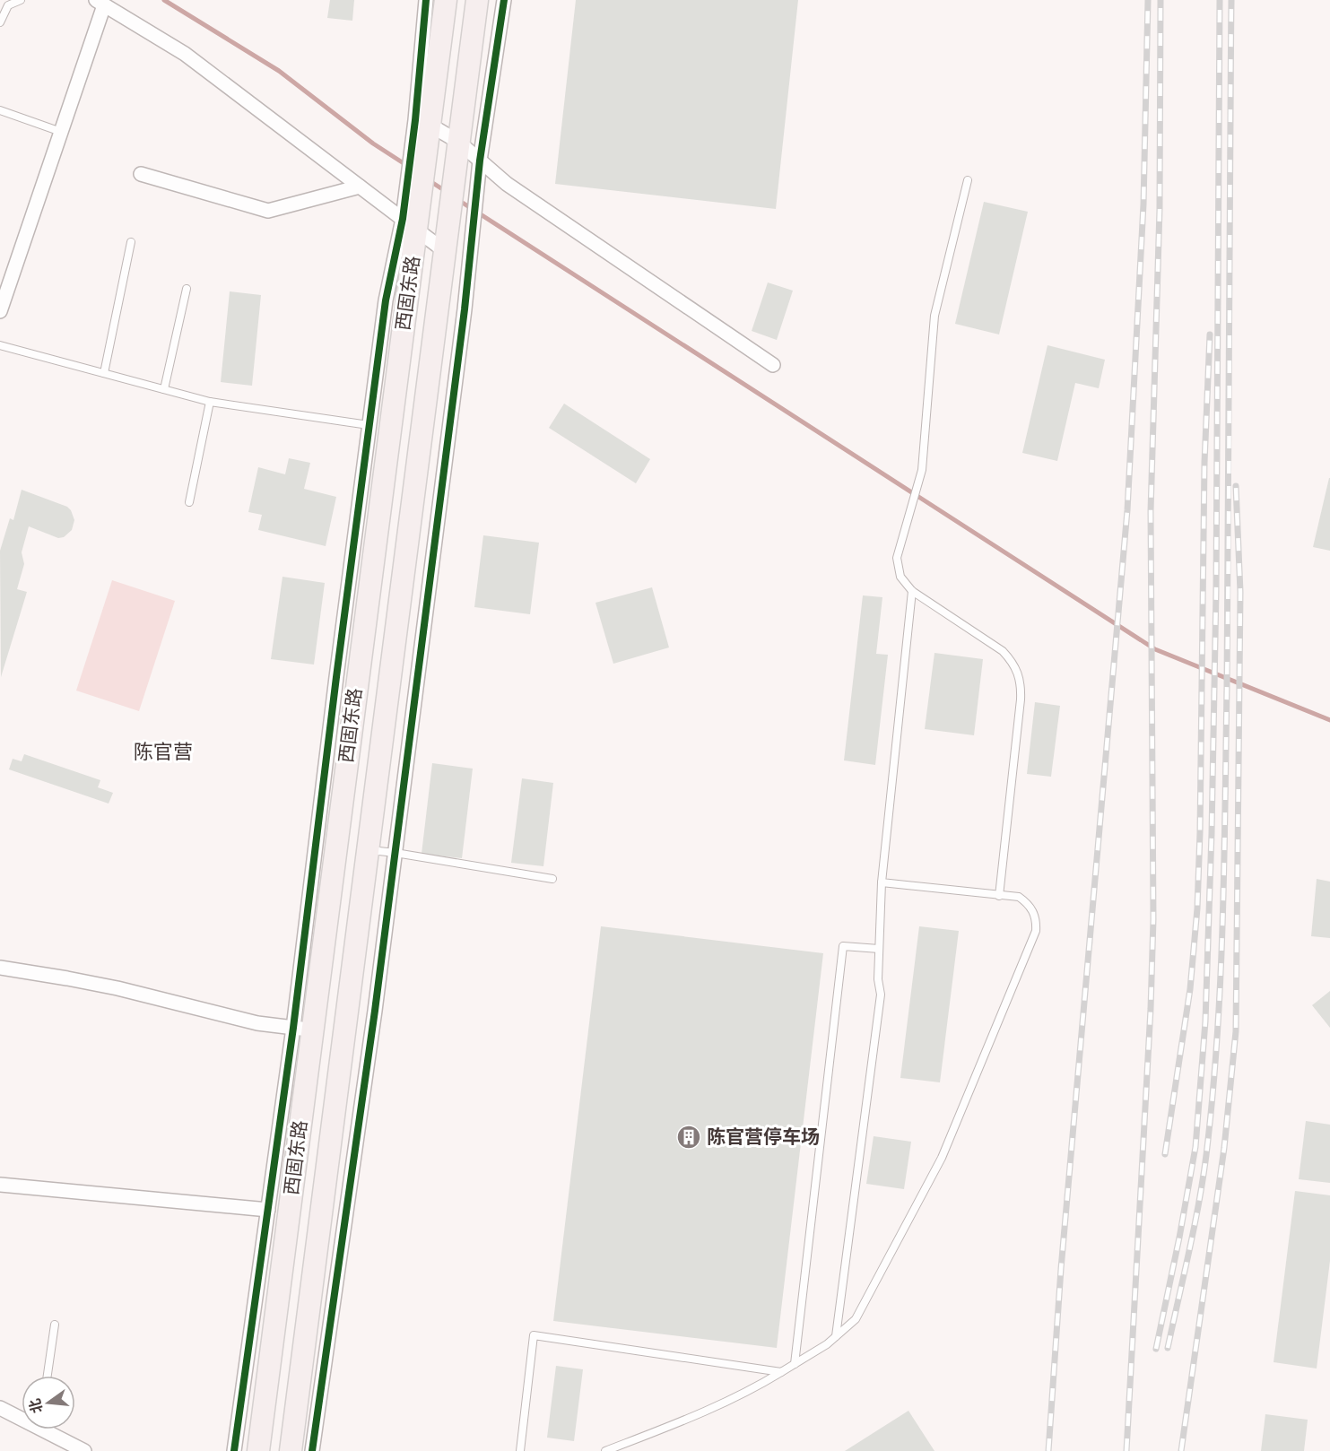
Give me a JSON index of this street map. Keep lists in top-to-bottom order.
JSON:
{
  "streets": {
    "main road": ["西固东路"]
  },
  "districts": ["陈官营"],
  "places": {
    "building": ["陈官营停车场"]
  },
  "north": "left"
}
